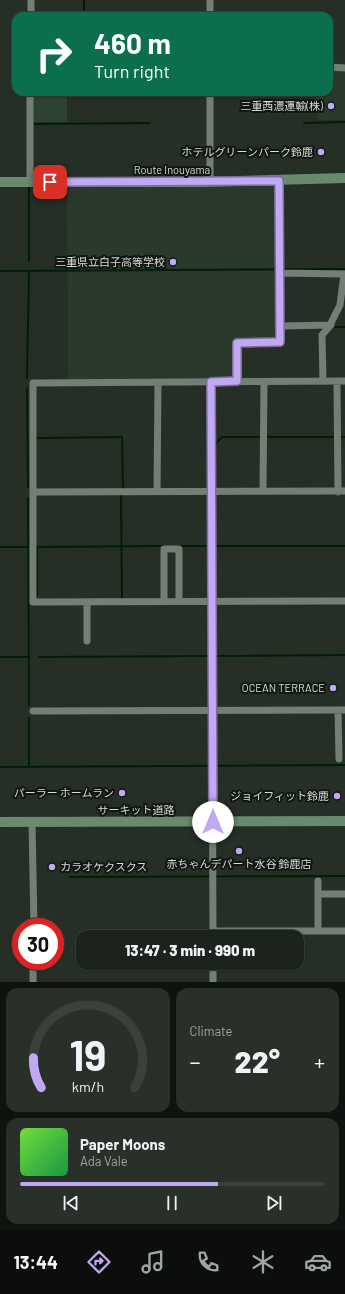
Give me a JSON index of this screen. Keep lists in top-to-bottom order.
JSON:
{
  "streets": {
    "main road": ["Route Inouyama", "サーキット道路"]
  },
  "places": [
    "三重西濃運輸(株)",
    "ホテルグリーンパーク鈴鹿",
    "三重県立白子高等学校",
    "OCEAN TERRACE",
    "パーラー ホームラン",
    "ジョイフィット鈴鹿",
    "赤ちゃんデパート水谷 鈴鹿店",
    "カラオケクスクス"
  ],
  "page": {
    "turn": ["460 m", "Turn right"],
    "limit": "30",
    "trip": "13:47 · 3 min · 990 m",
    "tile": "Climate",
    "heat": ["−", "22°", "+"],
    "song": ["Paper Moons", "Ada Vale"],
    "tabs": "13:44",
    "gauge": ["19", "km/h"]
  }
}
